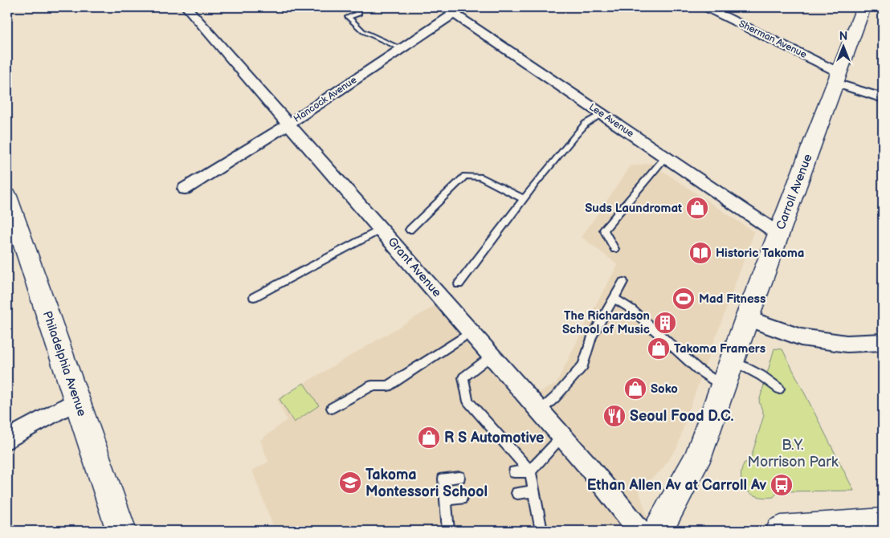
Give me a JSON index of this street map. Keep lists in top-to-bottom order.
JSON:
{
  "streets": {
    "main road": ["Carroll Avenue", "Philadelphia Avenue"],
    "street": [
      "Sherman Avenue",
      "Hancock Avenue",
      "Lee Avenue",
      "Grant Avenue"
    ]
  },
  "crossings": [
    ["Sherman Avenue", "Carroll Avenue"],
    ["Hancock Avenue", "Lee Avenue"],
    ["Hancock Avenue", "Grant Avenue"],
    ["Lee Avenue", "Carroll Avenue"]
  ],
  "parks": ["B.Y. Morrison Park"],
  "places": {
    "shop": [
      "Suds Laundromat",
      "Takoma Framers",
      "Soko",
      "R S Automotive"
    ],
    "library": ["Historic Takoma"],
    "sports": ["Mad Fitness"],
    "building": ["The Richardson School of Music"],
    "restaurant": ["Seoul Food D.C."],
    "school or university": ["Takoma Montessori School"],
    "bus stop": ["Ethan Allen Av at Carroll Av"]
  },
  "north": "top"
}
